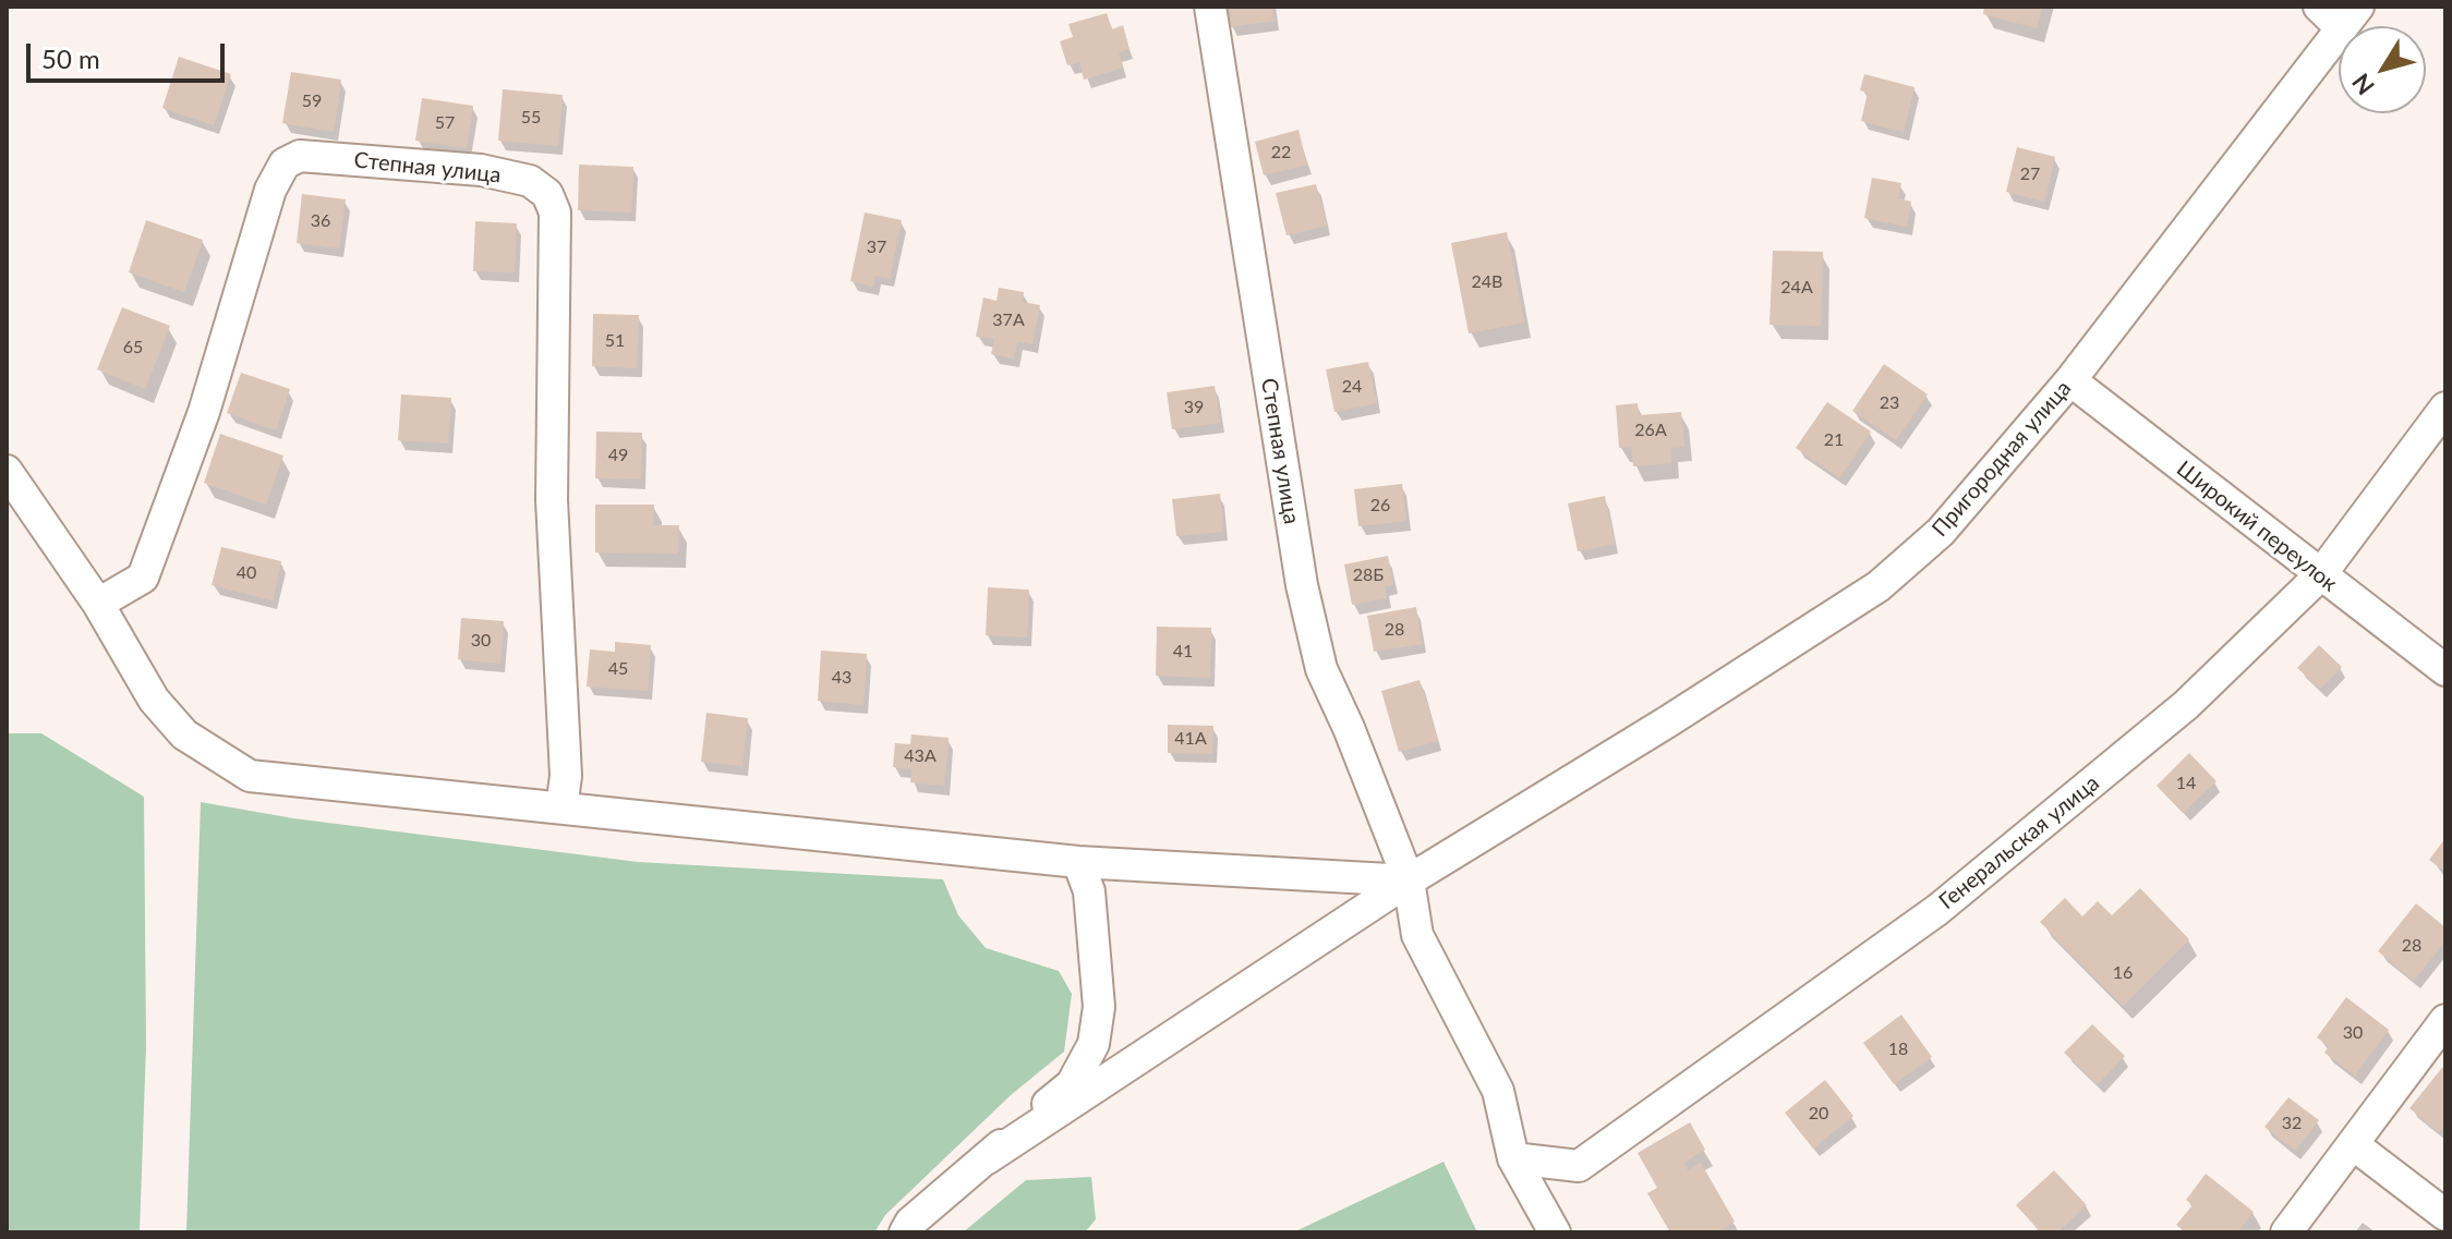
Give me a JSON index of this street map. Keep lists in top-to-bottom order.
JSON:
{
  "streets": {
    "street": [
      "Степная улица",
      "Пригородная улица",
      "Широкий переулок",
      "Генеральская улица"
    ]
  },
  "crossings": [
    ["Степная улица", "Пригородная улица"],
    ["Степная улица", "Генеральская улица"],
    ["Пригородная улица", "Широкий переулок"],
    ["Широкий переулок", "Генеральская улица"]
  ],
  "house_numbers": [
    "59",
    "55",
    "57",
    "22",
    "27",
    "36",
    "37",
    "24В",
    "24А",
    "37А",
    "51",
    "65",
    "24",
    "23",
    "39",
    "26А",
    "21",
    "49",
    "26",
    "40",
    "28Б",
    "28",
    "30",
    "41",
    "45",
    "43",
    "41А",
    "43А",
    "14",
    "28",
    "16",
    "30",
    "18",
    "20",
    "32"
  ],
  "scale_bar": "50 m",
  "north": "bottom left"
}
